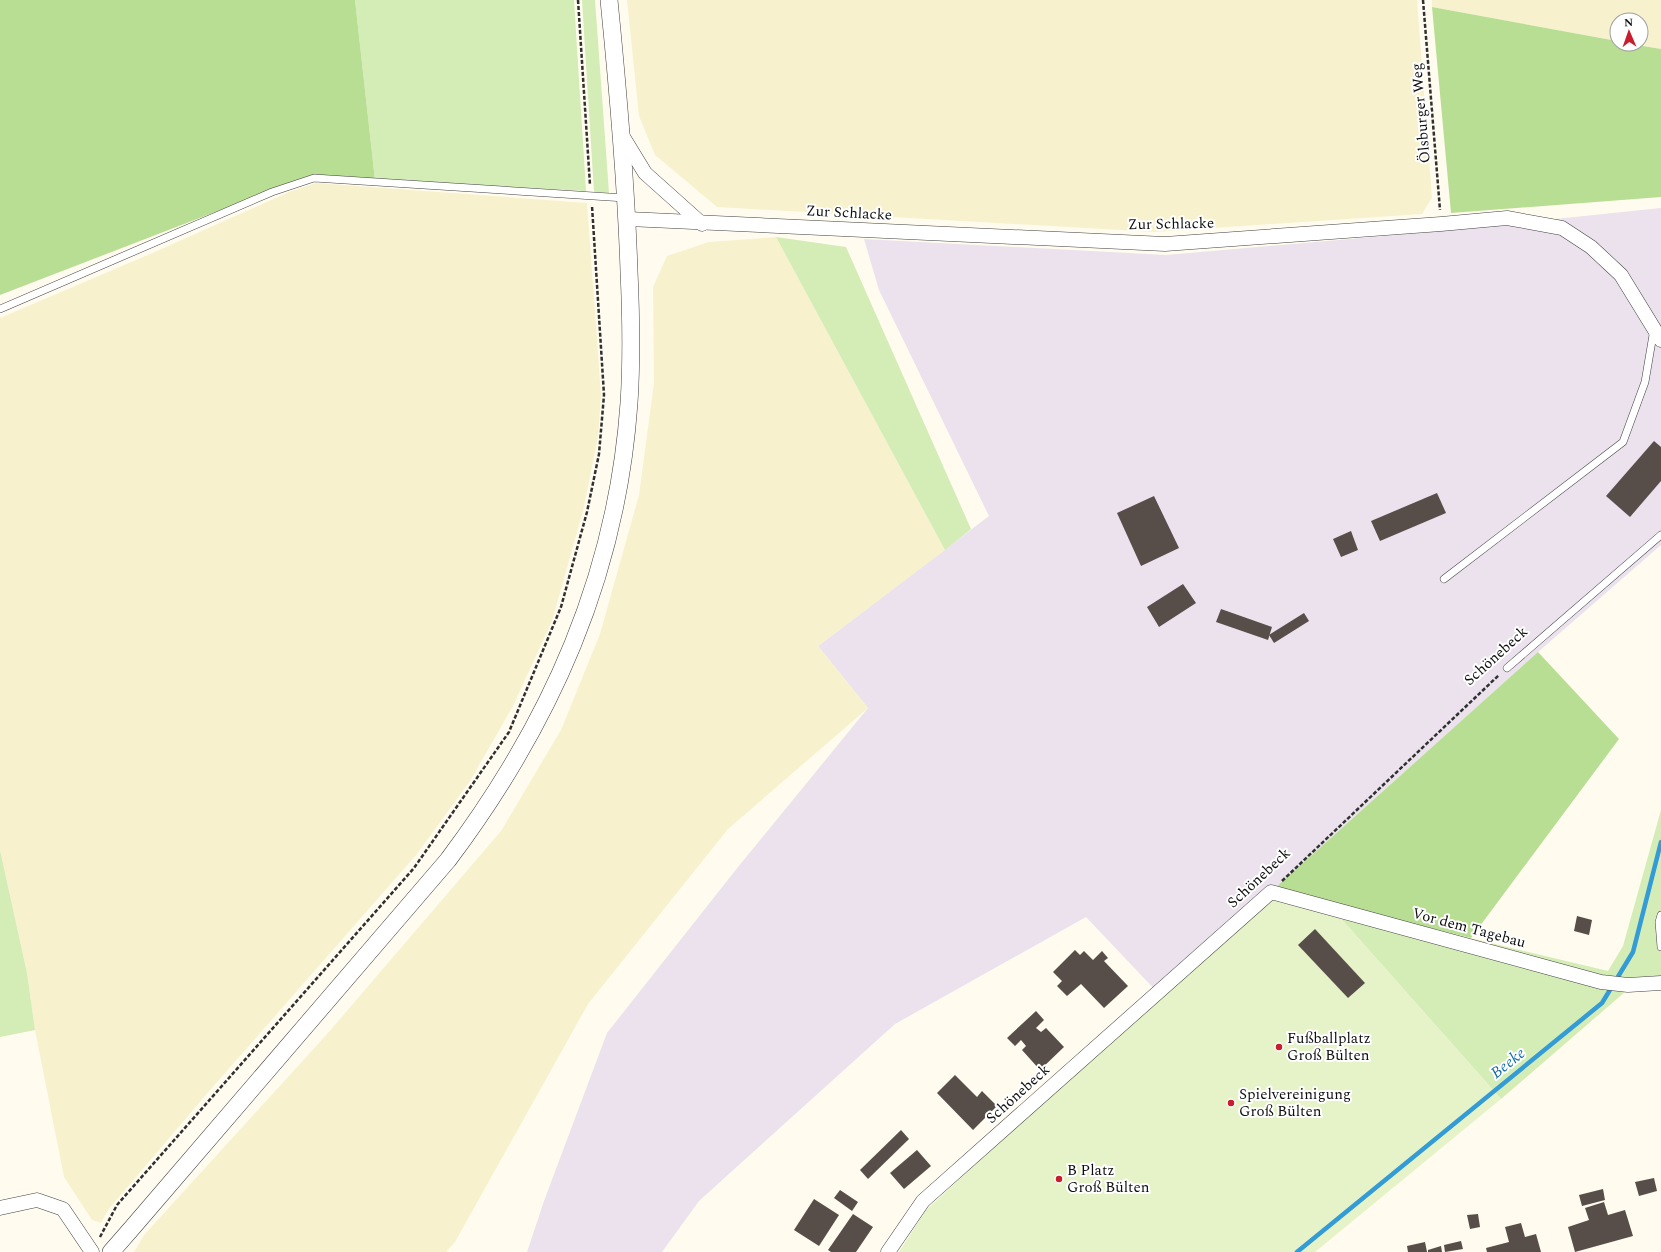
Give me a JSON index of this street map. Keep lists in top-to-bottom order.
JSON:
{
  "streets": {
    "street": ["Zur Schlacke", "Schönebeck", "Vor dem Tagebau"],
    "path": ["Ölsburger Weg"]
  },
  "crossings": [
    ["Ölsburger Weg", "Zur Schlacke"],
    ["Schönebeck", "Vor dem Tagebau"]
  ],
  "water": ["Beeke"],
  "places": ["Fußballplatz Groß Bülten", "Spielvereinigung Groß Bülten", "B Platz Groß Bülten"],
  "north": "top"
}
